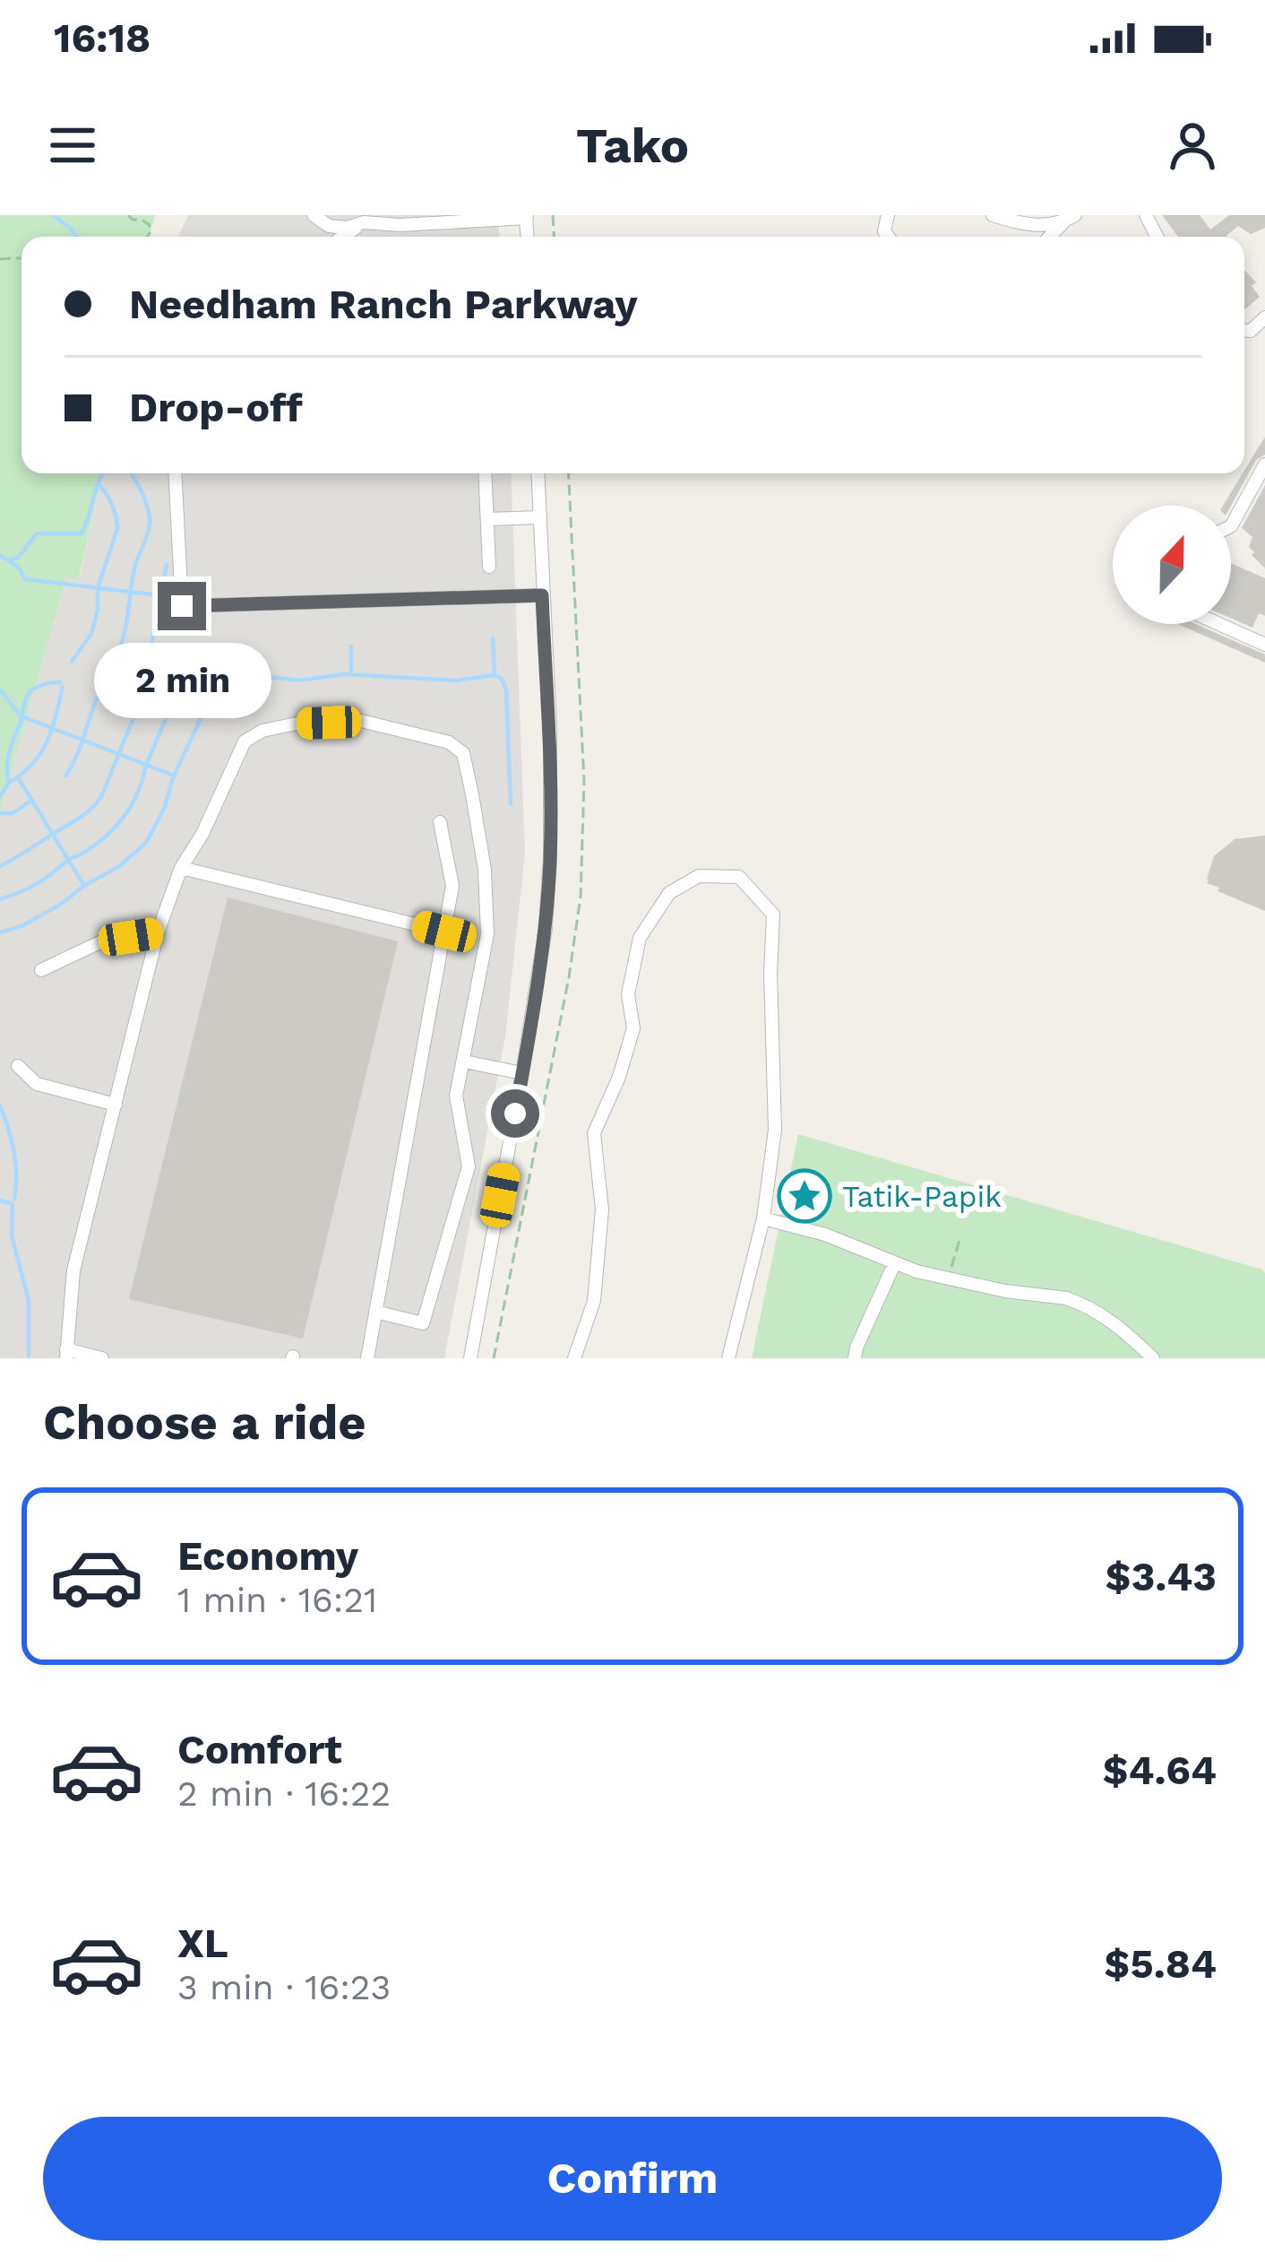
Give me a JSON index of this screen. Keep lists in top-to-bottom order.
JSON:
{
  "places": {
    "place": ["Tatik-Papik"]
  },
  "north": "top",
  "page": {
    "status": "16:18",
    "header": "Tako",
    "banner": ["Needham Ranch Parkway", "Drop-off"],
    "bubble": "2 min",
    "heading": "Choose a ride",
    "list": [
      {
        "name": "Economy",
        "note": "1 min · 16:21",
        "value": "$3.43"
      },
      {
        "name": "Comfort",
        "note": "2 min · 16:22",
        "value": "$4.64"
      },
      {
        "name": "XL",
        "note": "3 min · 16:23",
        "value": "$5.84"
      }
    ],
    "buttons": "Confirm"
  }
}
